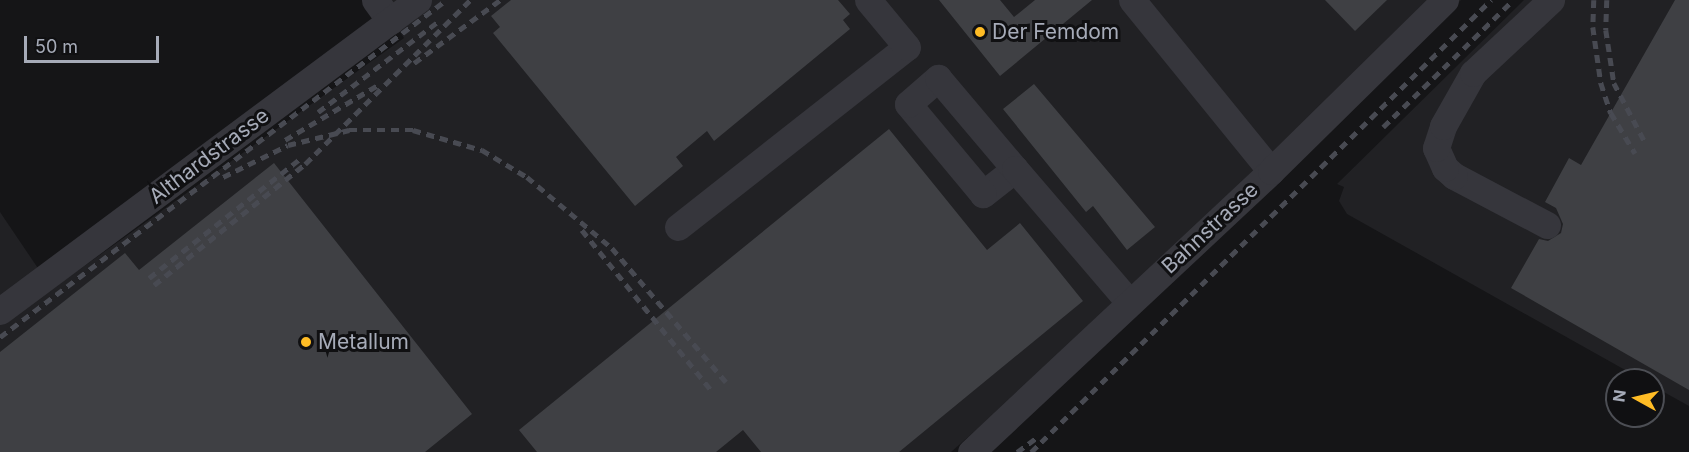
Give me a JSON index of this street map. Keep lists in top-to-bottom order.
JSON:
{
  "streets": {
    "street": ["Althardstrasse", "Bahnstrasse"]
  },
  "places": ["Der Femdom", "Metallum"],
  "scale_bar": "50 m",
  "north": "left"
}
